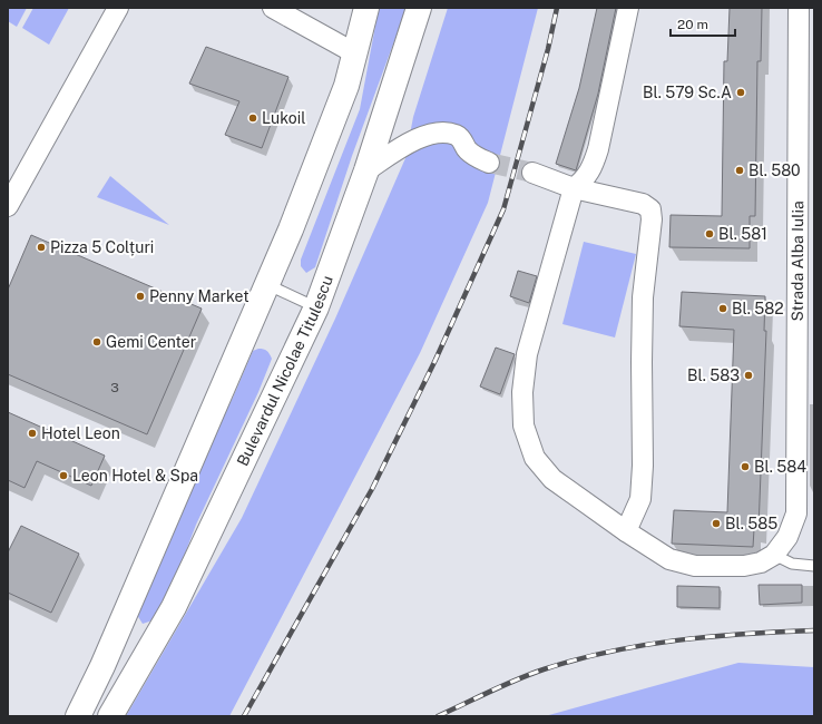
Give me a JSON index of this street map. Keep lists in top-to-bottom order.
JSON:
{
  "streets": {
    "main road": ["Bulevardul Nicolae Titulescu"],
    "street": ["Strada Alba Iulia"]
  },
  "places": [
    "Bl. 579 Sc.A",
    "Lukoil",
    "Bl. 580",
    "Bl. 581",
    "Pizza 5 Colțuri",
    "Penny Market",
    "Bl. 582",
    "Gemi Center",
    "Bl. 583",
    "Hotel Leon",
    "Bl. 584",
    "Leon Hotel & Spa",
    "Bl. 585"
  ],
  "house_numbers": ["3"],
  "scale_bar": "20 m"
}
